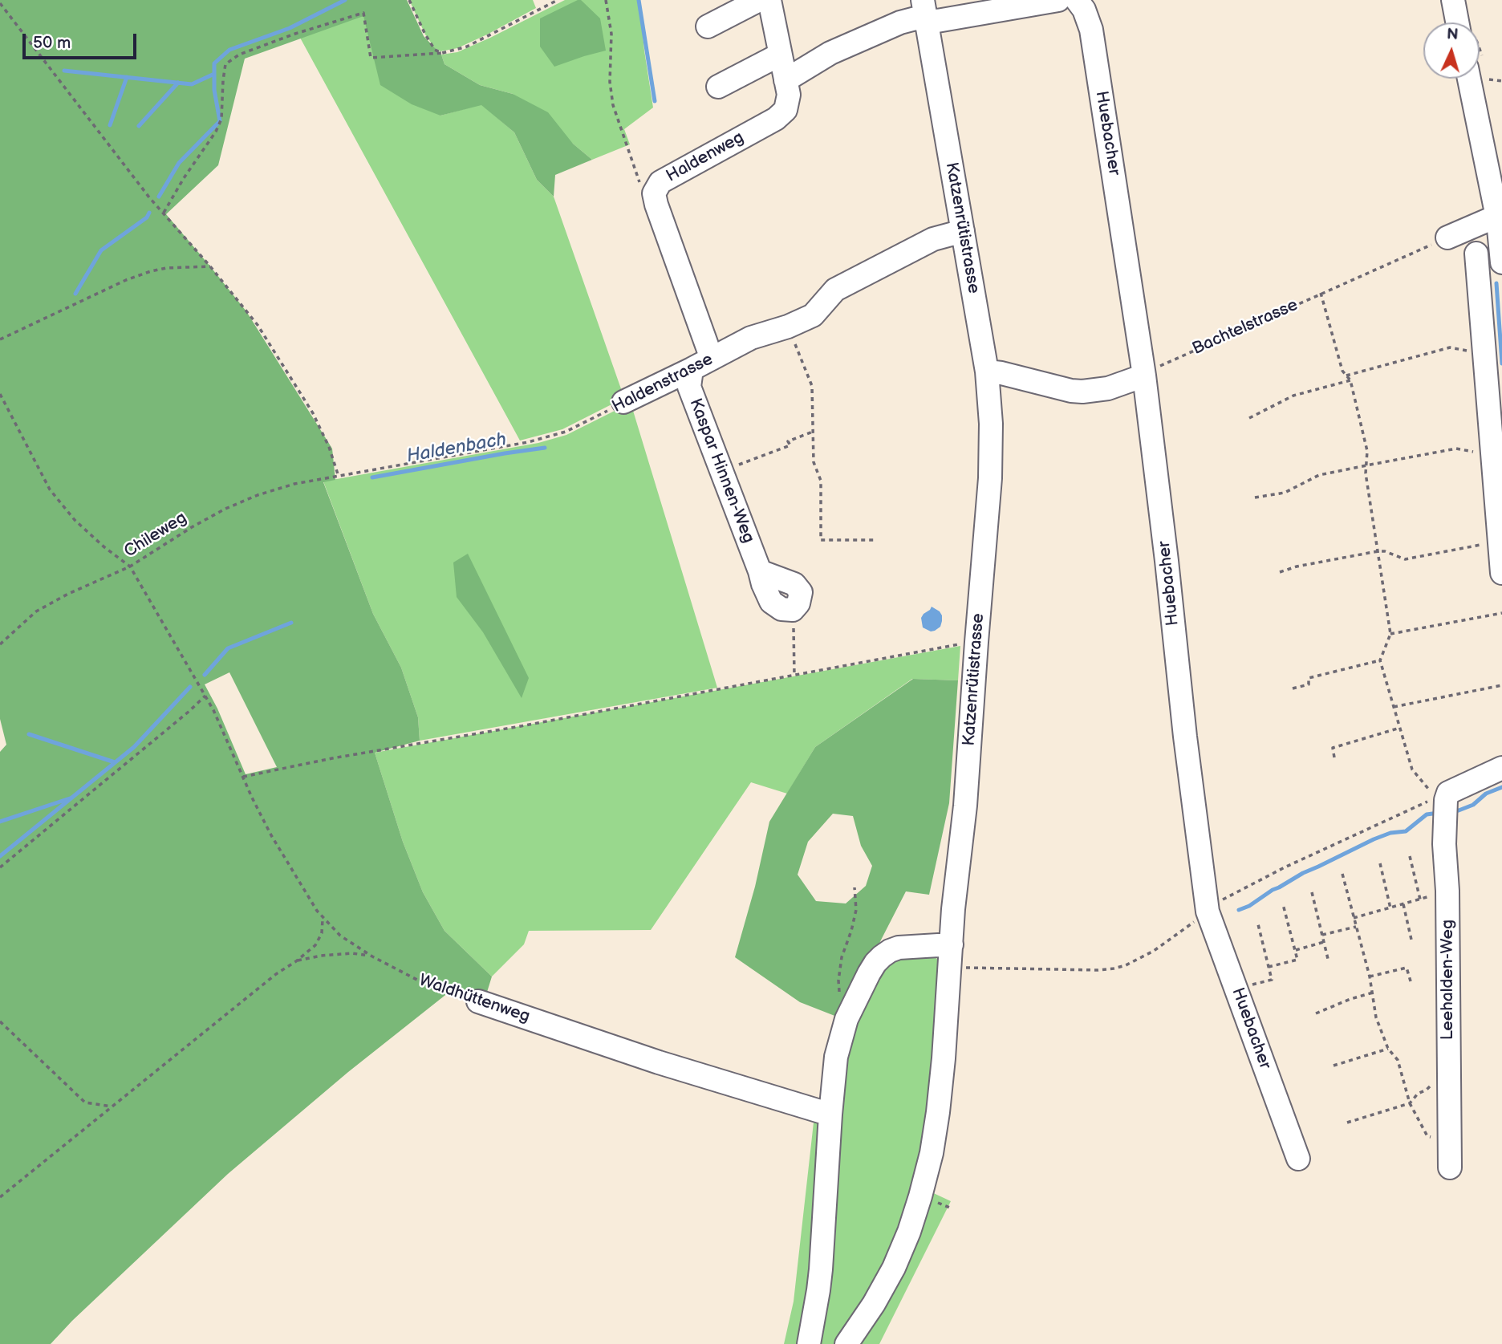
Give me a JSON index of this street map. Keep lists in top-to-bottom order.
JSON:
{
  "streets": {
    "street": [
      "Huebacher",
      "Haldenweg",
      "Katzenrütistrasse",
      "Haldenstrasse",
      "Kaspar Hinnen-Weg",
      "Leehalden-Weg",
      "Waldhüttenweg"
    ],
    "path": ["Bachtelstrasse", "Chileweg"]
  },
  "crossings": [
    ["Huebacher", "Bachtelstrasse"],
    ["Haldenweg", "Haldenstrasse"],
    ["Katzenrütistrasse", "Haldenstrasse"],
    ["Haldenstrasse", "Kaspar Hinnen-Weg"],
    ["Haldenstrasse", "Chileweg"],
    ["Chileweg", "Waldhüttenweg"]
  ],
  "water": ["Haldenbach"],
  "scale_bar": "50 m",
  "north": "top"
}
